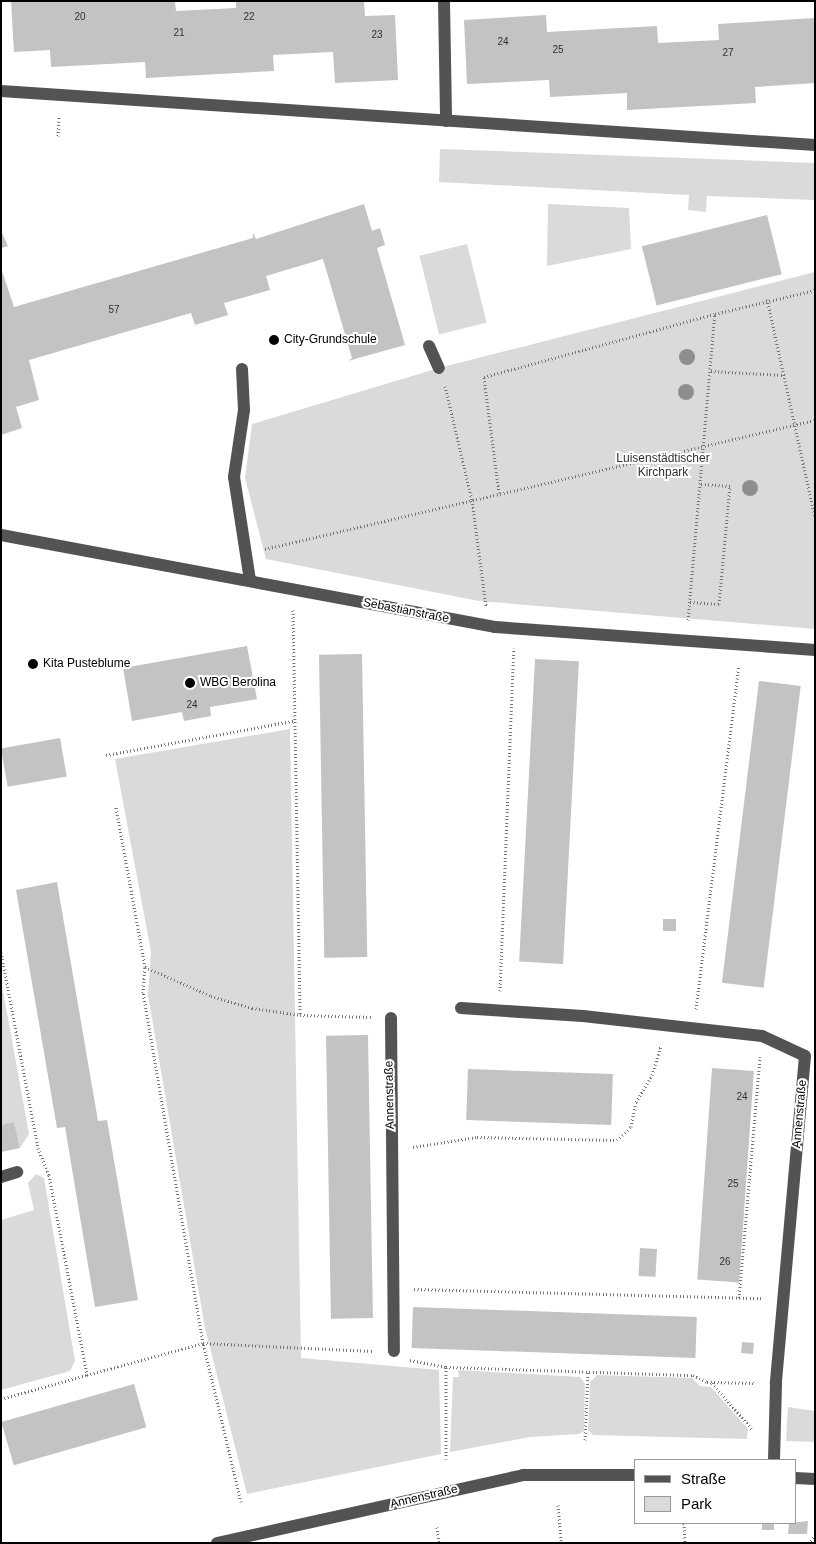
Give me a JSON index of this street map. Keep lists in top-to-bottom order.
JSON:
{
  "streets": {
    "street": ["Sebastianstraße", "Annenstraße"]
  },
  "parks": ["Luisenstädtischer Kirchpark"],
  "places": ["City-Grundschule", "Kita Pusteblume", "WBG Berolina"],
  "house_numbers": [
    "20",
    "22",
    "21",
    "23",
    "24",
    "25",
    "27",
    "57",
    "24",
    "24",
    "25",
    "26"
  ],
  "legend": ["Straße", "Park"]
}
